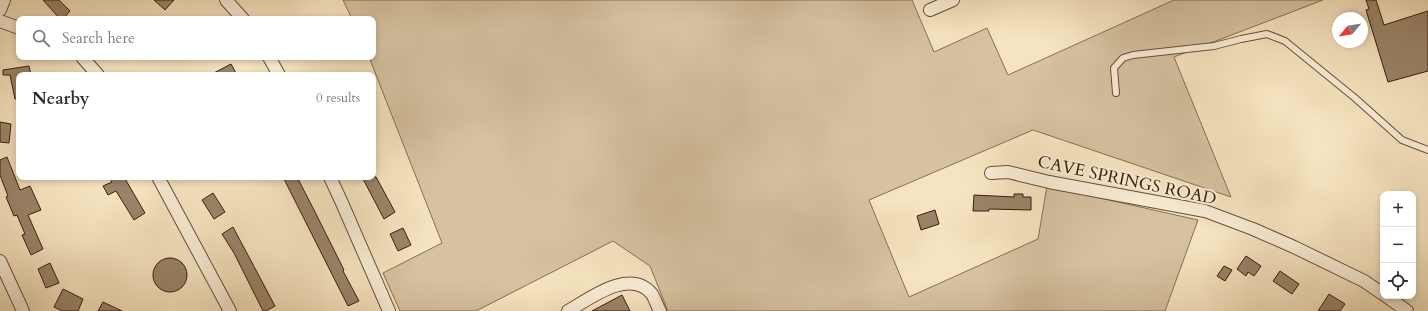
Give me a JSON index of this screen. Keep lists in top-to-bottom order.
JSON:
{
  "streets": {
    "street": ["CAVE SPRINGS ROAD"]
  },
  "north": "bottom left",
  "page": {
    "search": "Search here",
    "heading": ["Nearby", "0 results"],
    "map_buttons": ["+", "−"]
  }
}
